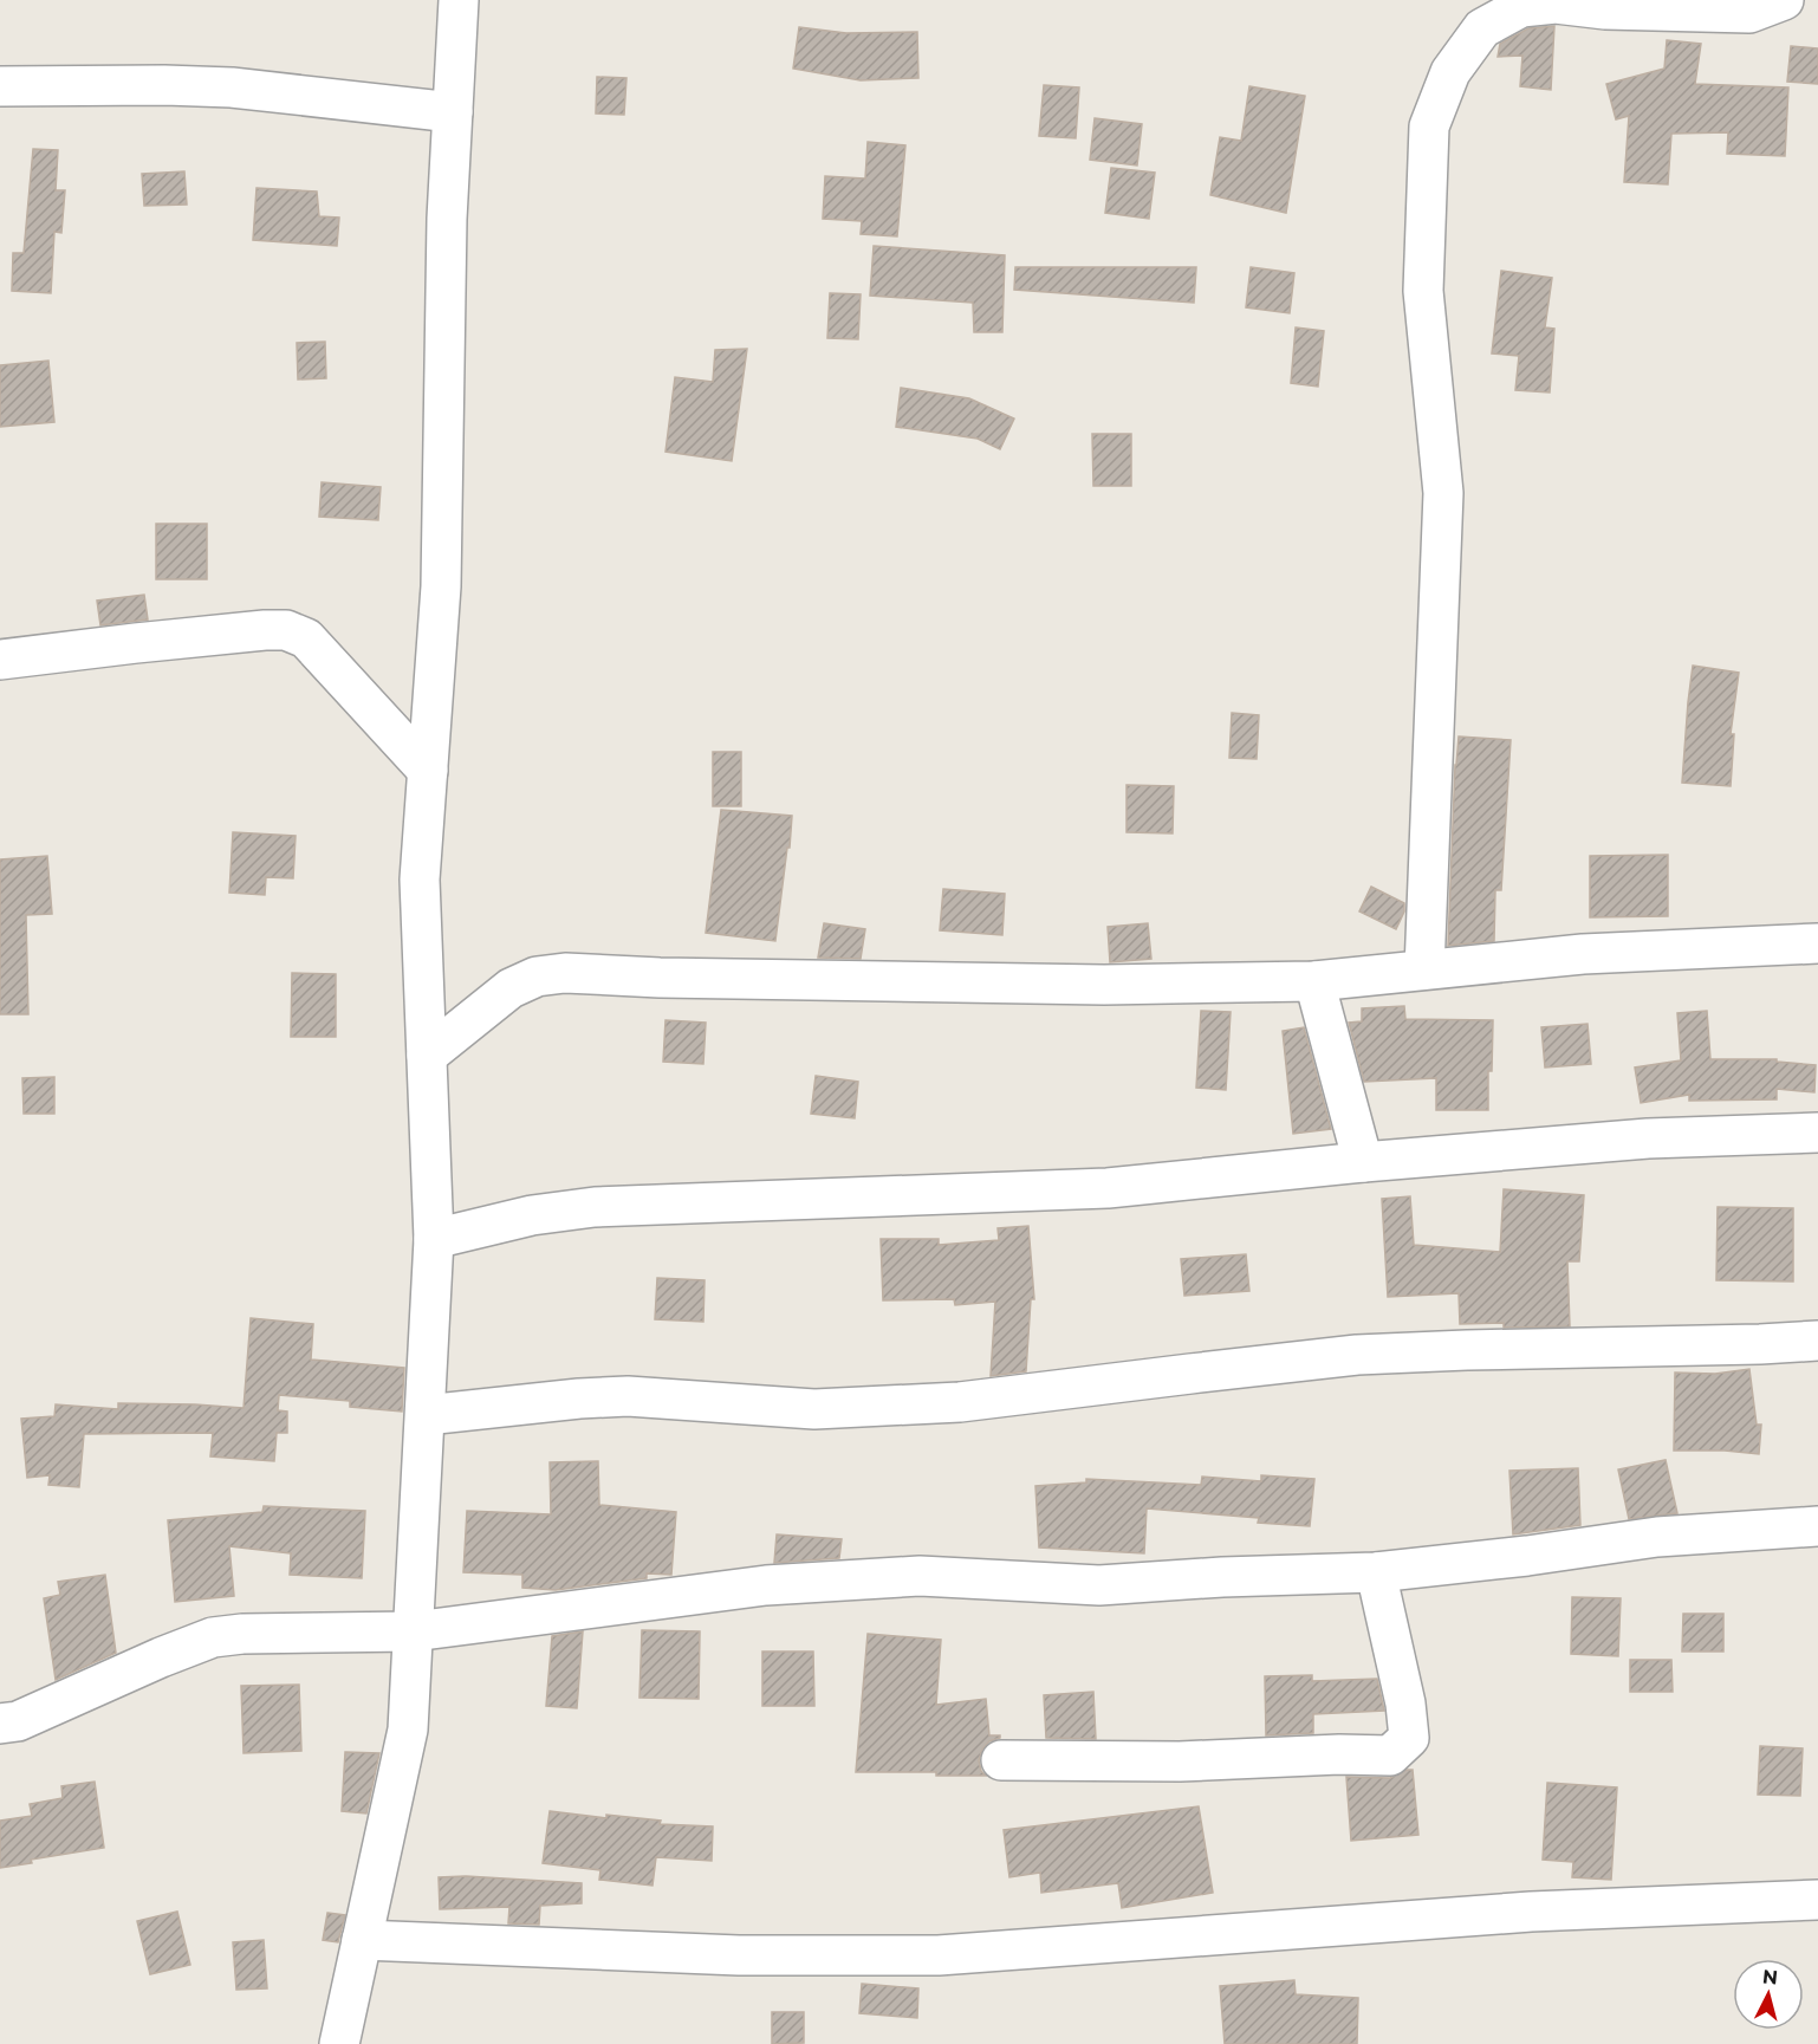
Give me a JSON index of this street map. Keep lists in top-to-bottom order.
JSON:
{
  "north": "top"
}
